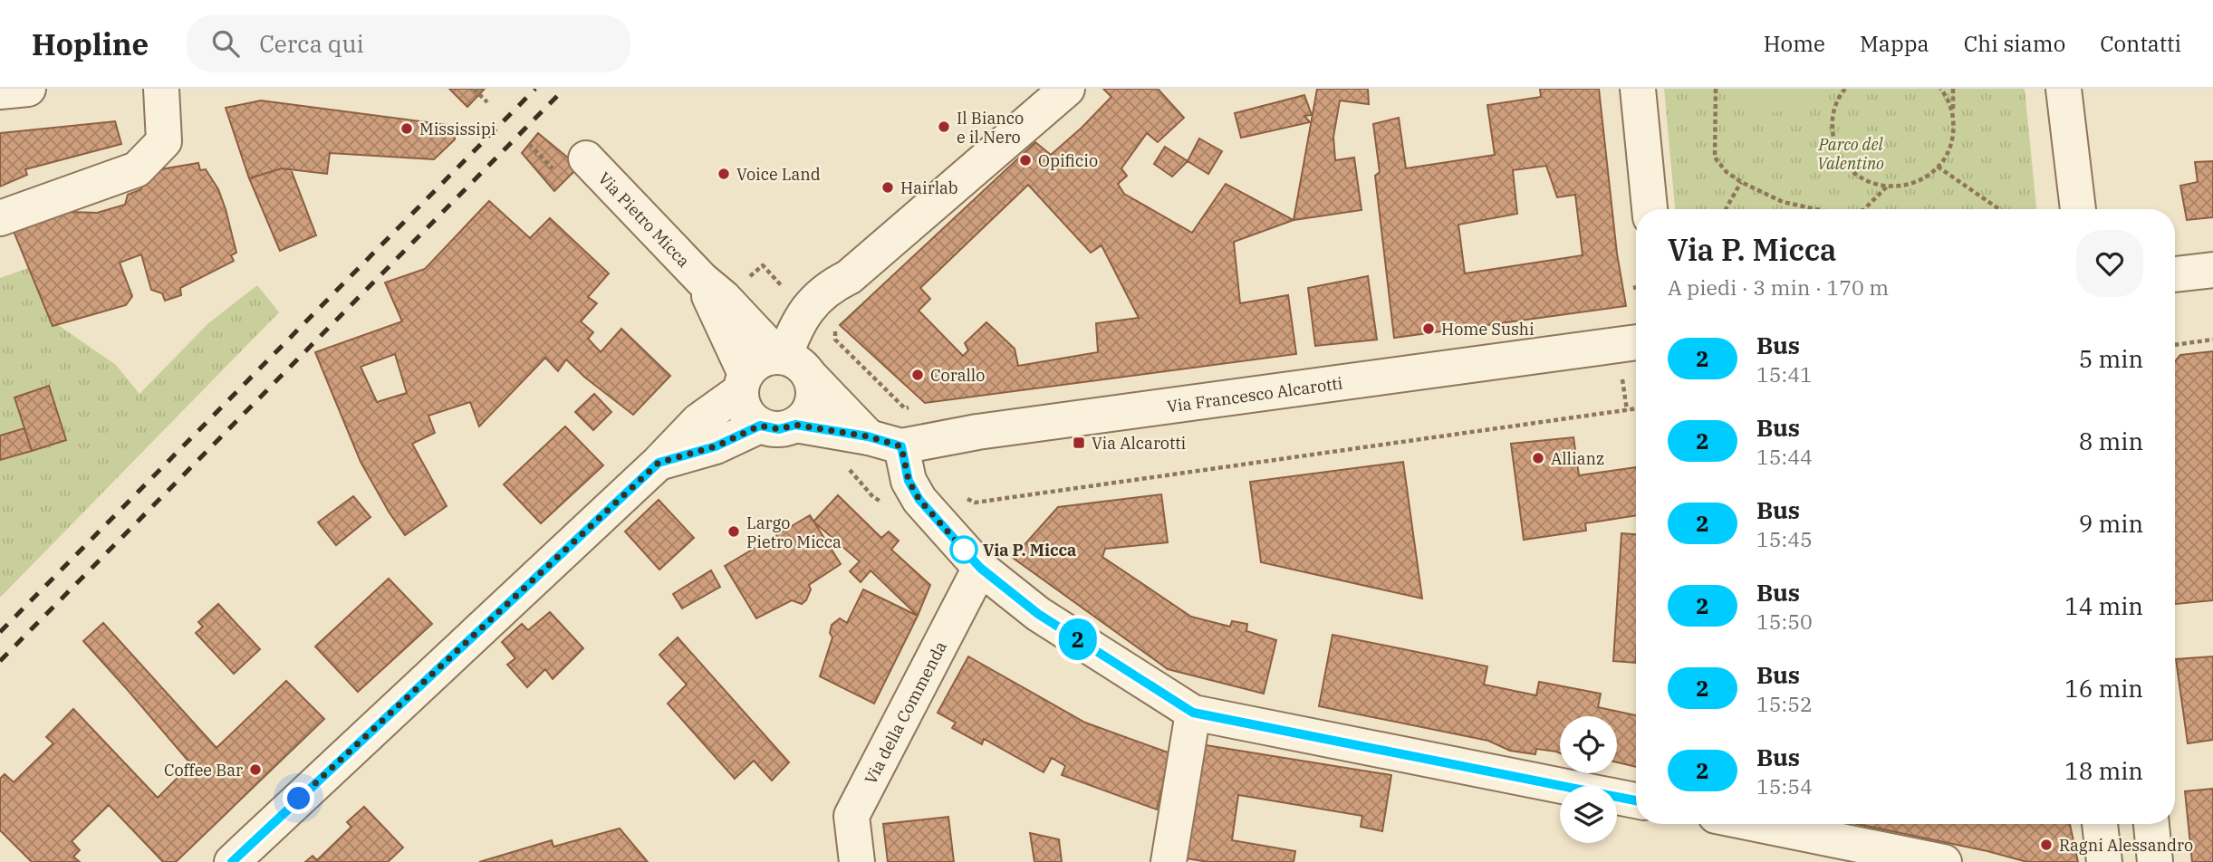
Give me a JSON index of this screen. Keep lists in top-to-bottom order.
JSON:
{
  "streets": {
    "street": ["Via Pietro Micca", "Via Francesco Alcarotti", "Via della Commenda"]
  },
  "crossings": [
    ["Via Pietro Micca", "Via Francesco Alcarotti"]
  ],
  "parks": ["Parco del Valentino"],
  "places": {
    "other": [
      "Il Bianco e il Nero",
      "Mississipi",
      "Opificio",
      "Voice Land",
      "Hairlab",
      "Home Sushi",
      "Corallo",
      "Allianz",
      "Largo Pietro Micca",
      "Via P. Micca",
      "Coffee Bar",
      "Ragni Alessandro"
    ],
    "transit": ["Via Alcarotti"]
  },
  "lines": ["bus line 2"],
  "page": {
    "header": "Hopline",
    "search": "Cerca qui",
    "nav": [
      "Home",
      "Mappa",
      "Chi siamo",
      "Contatti"
    ],
    "on_map": "2",
    "heading": ["Via P. Micca", "A piedi · 3 min · 170 m"],
    "list": [
      {
        "mark": "2",
        "name": "Bus",
        "note": "15:41",
        "value": "5 min"
      },
      {
        "mark": "2",
        "name": "Bus",
        "note": "15:44",
        "value": "8 min"
      },
      {
        "mark": "2",
        "name": "Bus",
        "note": "15:45",
        "value": "9 min"
      },
      {
        "mark": "2",
        "name": "Bus",
        "note": "15:50",
        "value": "14 min"
      },
      {
        "mark": "2",
        "name": "Bus",
        "note": "15:52",
        "value": "16 min"
      },
      {
        "mark": "2",
        "name": "Bus",
        "note": "15:54",
        "value": "18 min"
      }
    ]
  }
}
